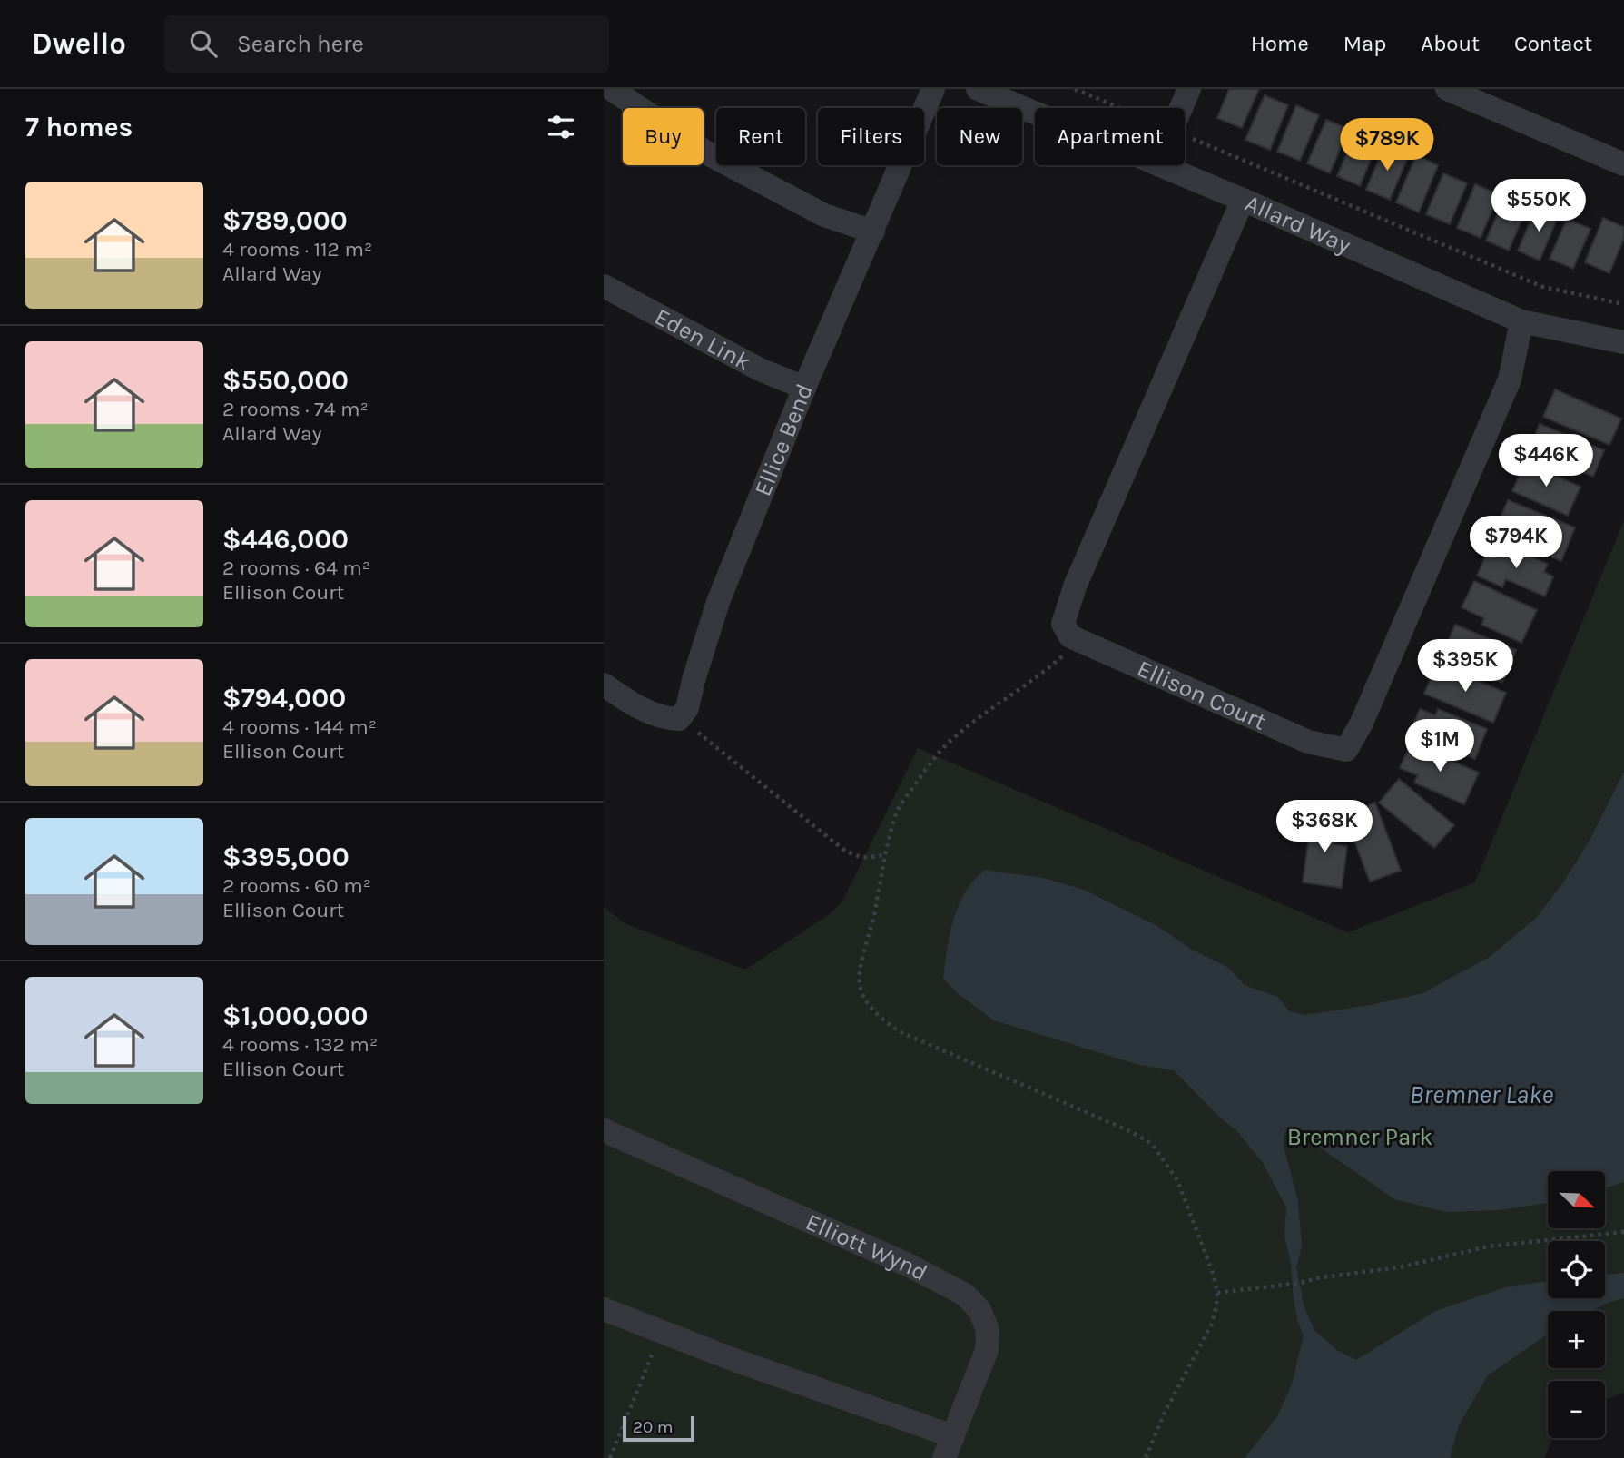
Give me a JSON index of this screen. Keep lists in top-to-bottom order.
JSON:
{
  "streets": {
    "street": [
      "Allard Way",
      "Eden Link",
      "Ellice Bend",
      "Ellison Court",
      "Elliott Wynd"
    ]
  },
  "crossings": [
    ["Allard Way", "Ellison Court"],
    ["Eden Link", "Ellice Bend"]
  ],
  "water": ["Bremner Lake"],
  "parks": ["Bremner Park"],
  "scale_bar": "20 m",
  "north": "bottom right",
  "page": {
    "header": "Dwello",
    "search": "Search here",
    "nav": [
      "Home",
      "Map",
      "About",
      "Contact"
    ],
    "heading": "7 homes",
    "chip": [
      "Buy",
      "Rent",
      "Filters",
      "New",
      "Apartment"
    ],
    "price": [
      "$789K",
      "$550K",
      "$446K",
      "$794K",
      "$395K",
      "$1M",
      "$368K"
    ],
    "list": [
      {
        "name": "$789,000",
        "note": "4 rooms · 112 m² · Allard Way"
      },
      {
        "name": "$550,000",
        "note": "2 rooms · 74 m² · Allard Way"
      },
      {
        "name": "$446,000",
        "note": "2 rooms · 64 m² · Ellison Court"
      },
      {
        "name": "$794,000",
        "note": "4 rooms · 144 m² · Ellison Court"
      },
      {
        "name": "$395,000",
        "note": "2 rooms · 60 m² · Ellison Court"
      },
      {
        "name": "$1,000,000",
        "note": "4 rooms · 132 m² · Ellison Court"
      }
    ],
    "map_buttons": ["+", "−"],
    "scale": "20 m"
  }
}
